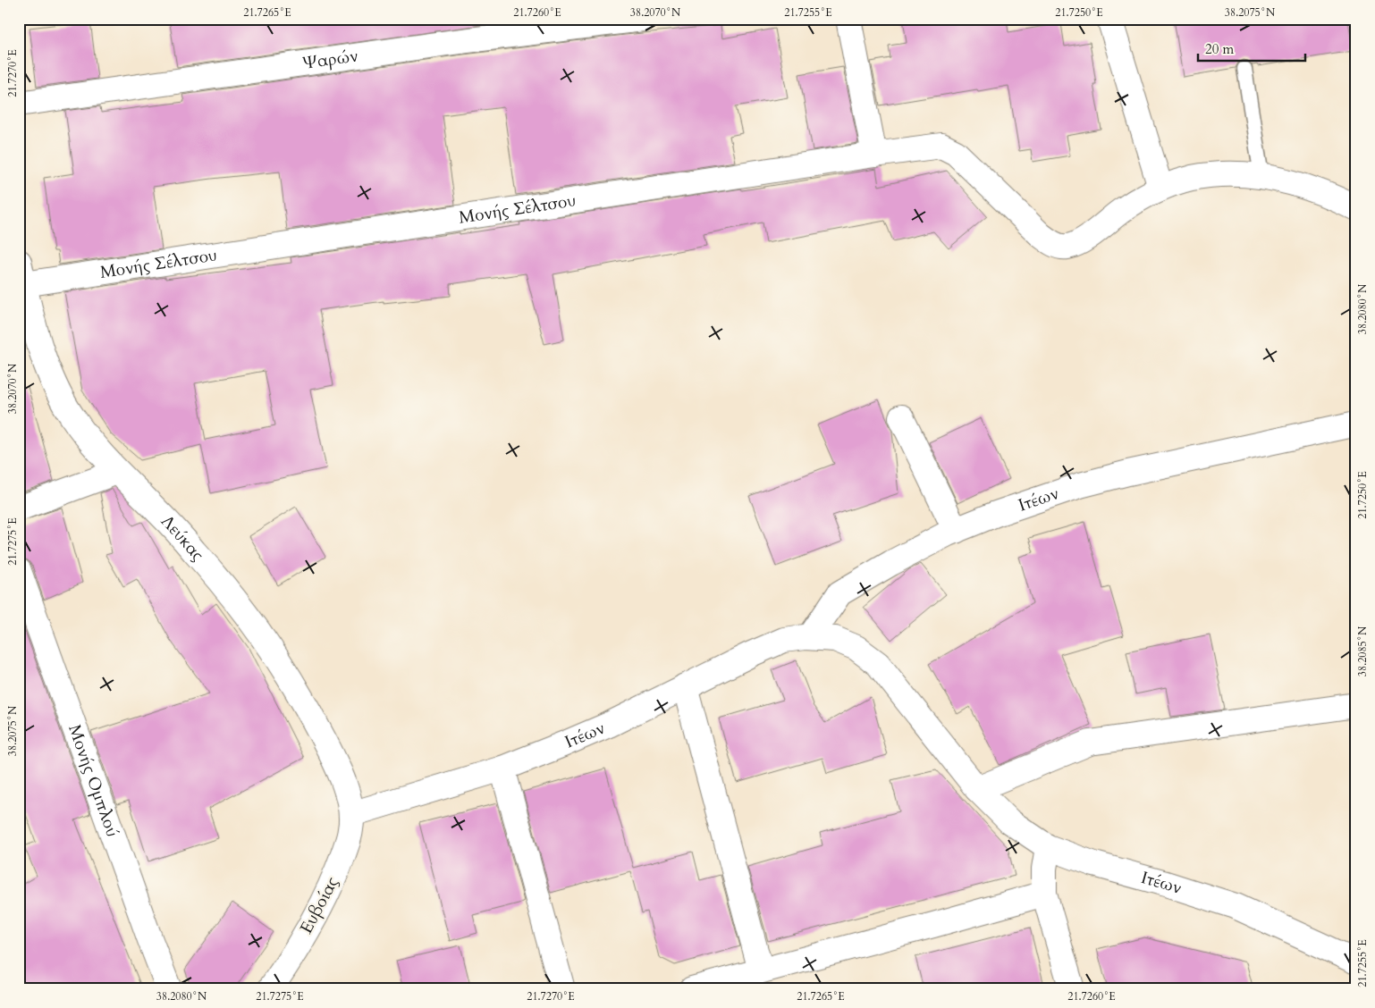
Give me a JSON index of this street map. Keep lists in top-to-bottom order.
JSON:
{
  "streets": {
    "street": [
      "Ψαρών",
      "Μονής Σέλτσου",
      "Ιτέων",
      "Λεύκας",
      "Μονής Ομπλού",
      "Ευβοίας"
    ]
  },
  "crossings": [
    ["Μονής Σέλτσου", "Λεύκας"],
    ["Ιτέων", "Λεύκας"],
    ["Ιτέων", "Ευβοίας"],
    ["Λεύκας", "Ευβοίας"]
  ],
  "scale_bar": "20 m",
  "coordinates": [
    "21.7265°E",
    "21.7260°E",
    "38.2070°N",
    "21.7255°E",
    "21.7250°E",
    "38.2075°N",
    "21.7270°E",
    "38.2080°N",
    "21.7275°E",
    "38.2085°N"
  ]
}
